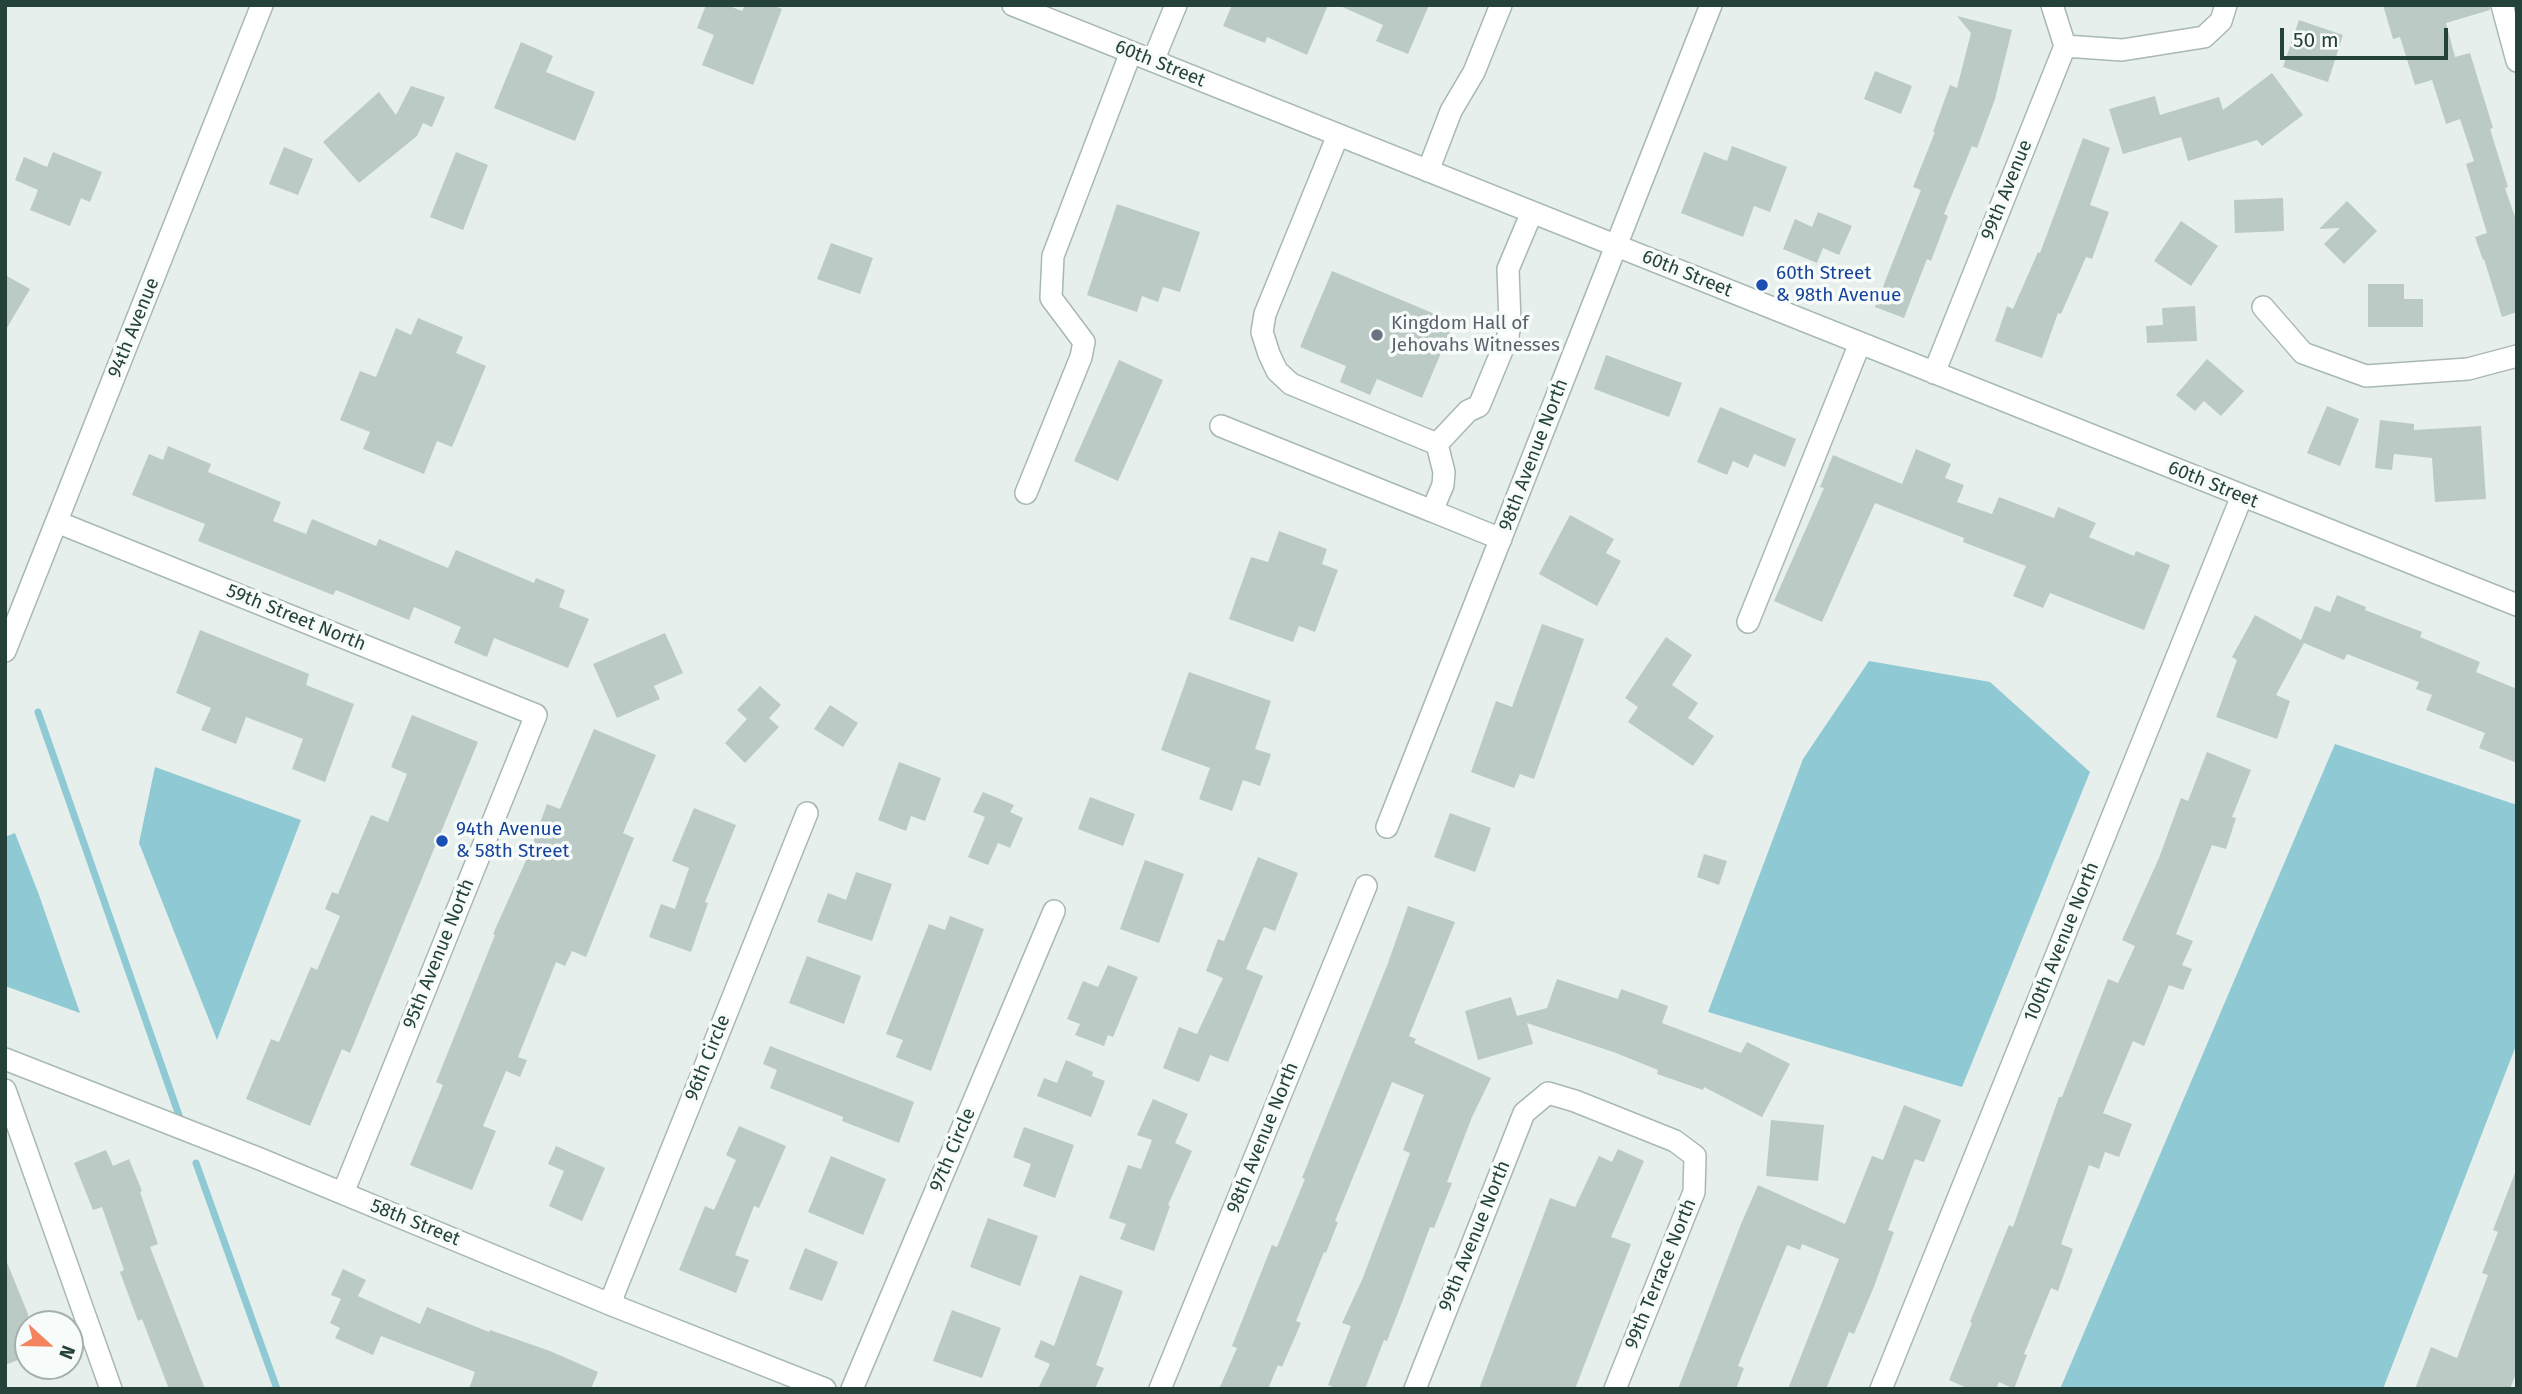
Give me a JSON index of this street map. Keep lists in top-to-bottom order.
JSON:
{
  "streets": {
    "street": [
      "60th Street",
      "99th Avenue",
      "94th Avenue",
      "98th Avenue North",
      "59th Street North",
      "100th Avenue North",
      "95th Avenue North",
      "96th Circle",
      "97th Circle",
      "58th Street",
      "99th Avenue North",
      "99th Terrace North"
    ]
  },
  "crossings": [
    ["60th Street", "99th Avenue"],
    ["60th Street", "98th Avenue North"],
    ["60th Street", "100th Avenue North"],
    ["94th Avenue", "59th Street North"],
    ["59th Street North", "95th Avenue North"],
    ["95th Avenue North", "58th Street"],
    ["96th Circle", "58th Street"],
    ["99th Avenue North", "99th Terrace North"]
  ],
  "places": ["60th Street & 98th Avenue", "Kingdom Hall of Jehovahs Witnesses", "94th Avenue & 58th Street"],
  "scale_bar": "50 m",
  "north": "right"
}
